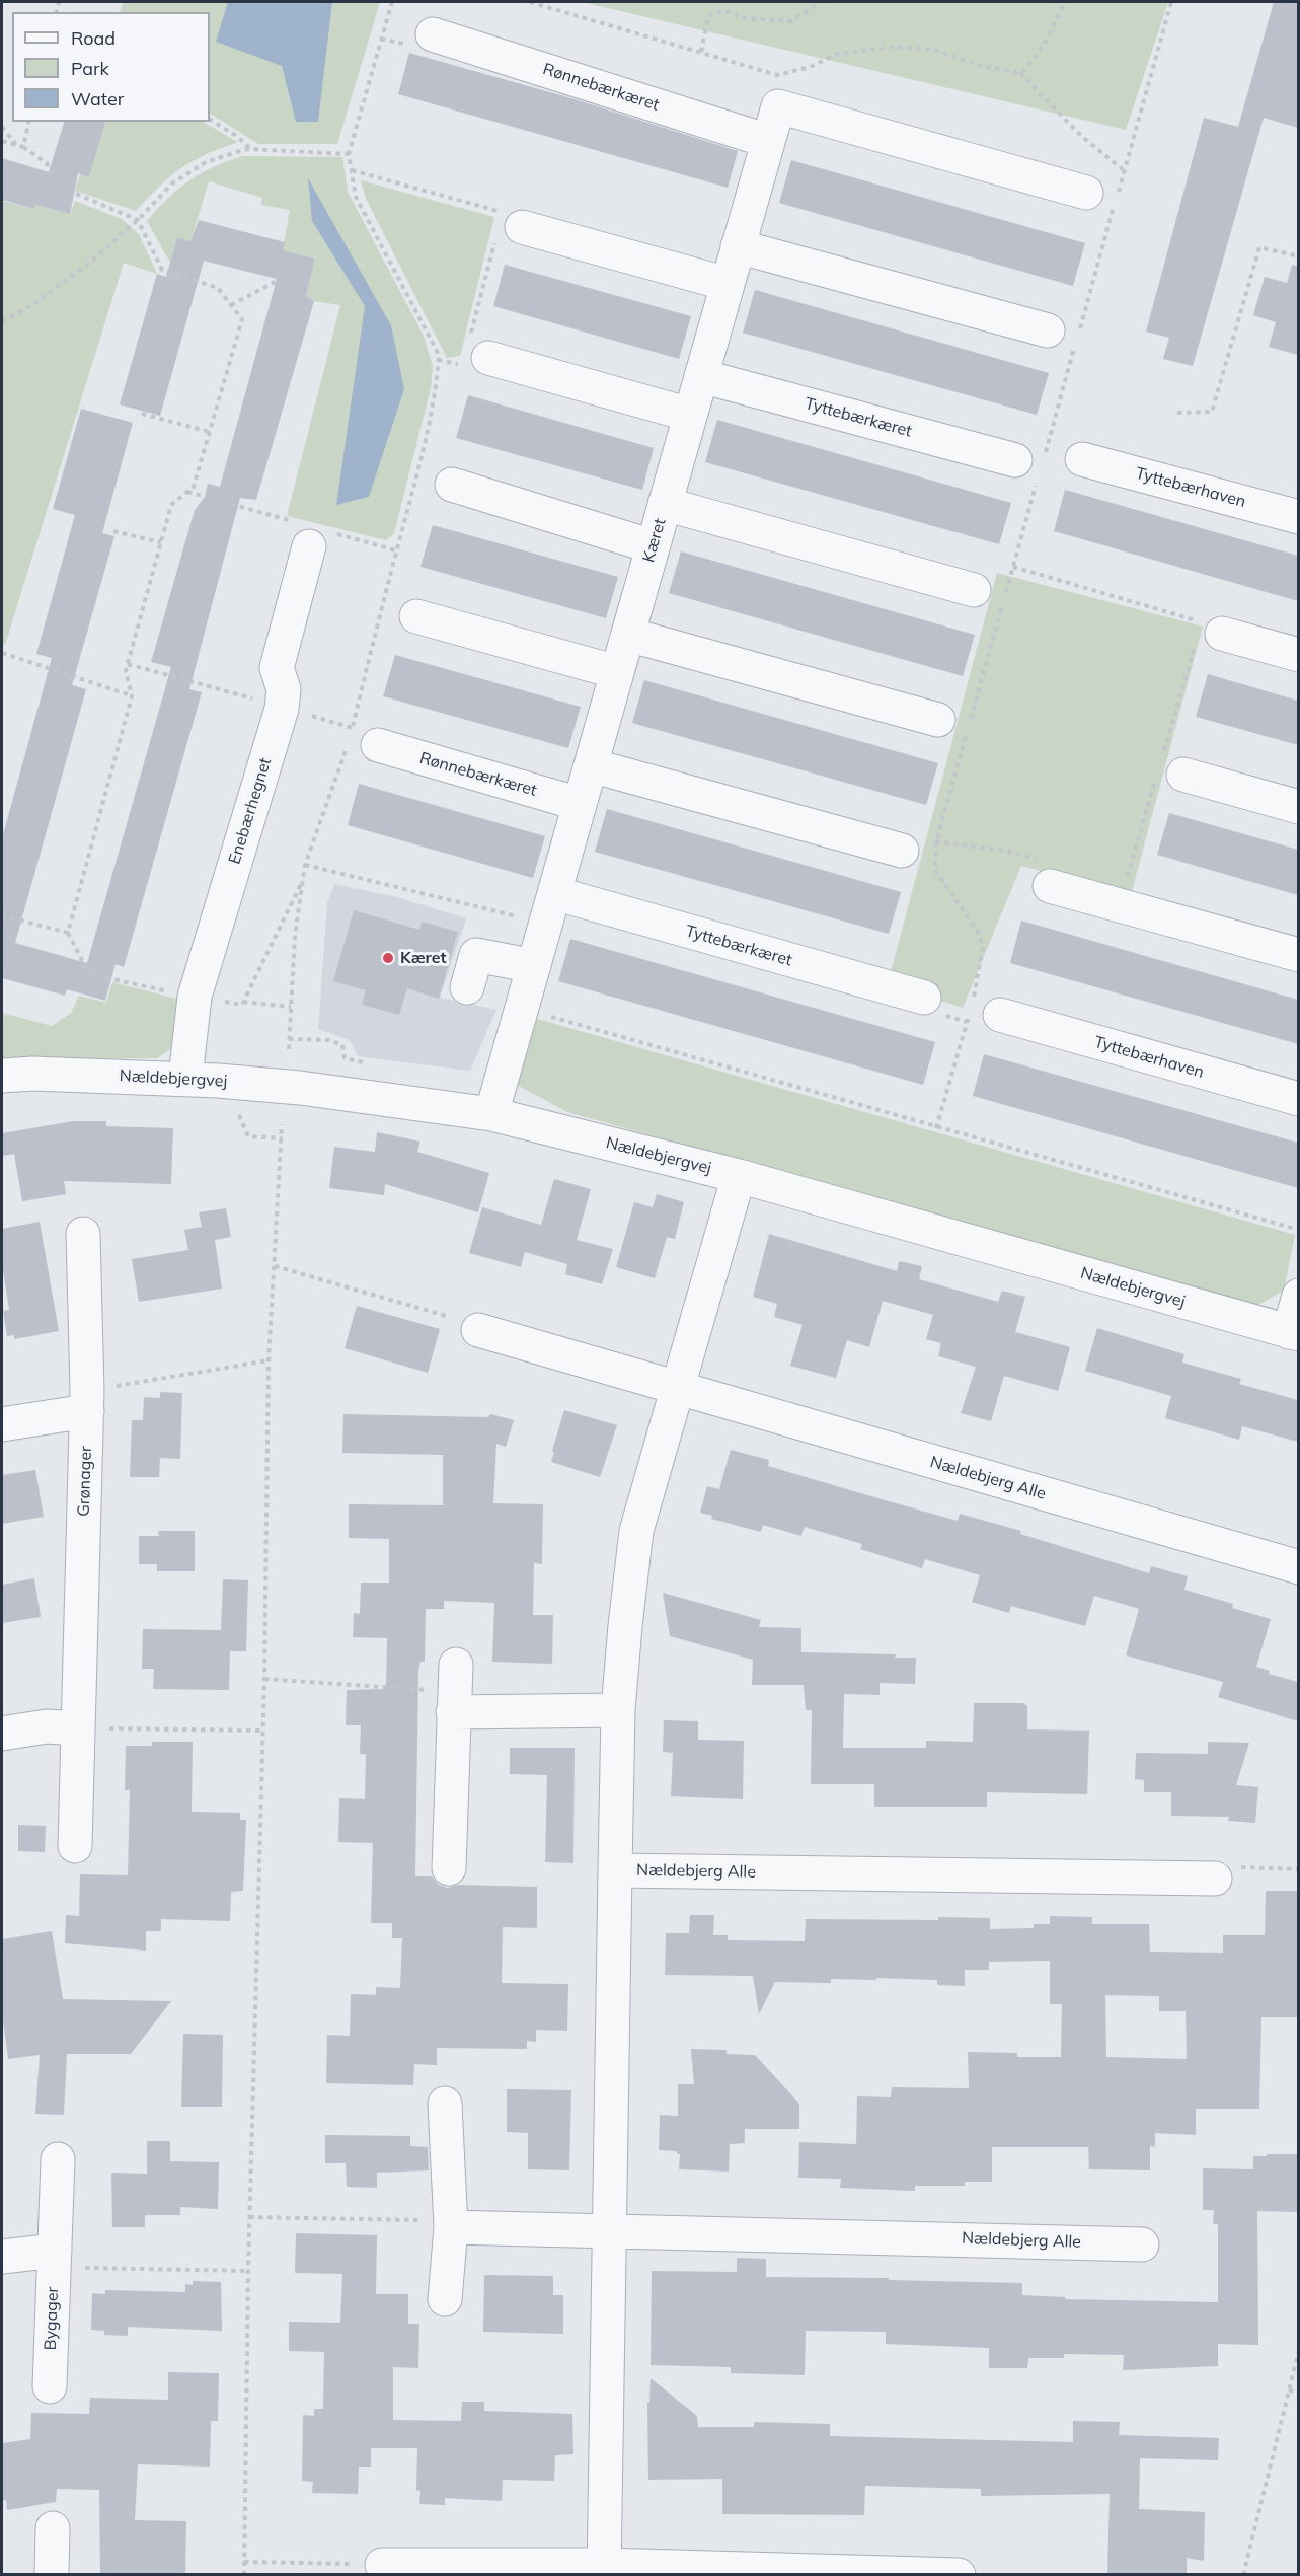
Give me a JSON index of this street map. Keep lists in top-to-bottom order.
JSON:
{
  "streets": {
    "street": [
      "Rønnebærkæret",
      "Tyttebærkæret",
      "Tyttebærhaven",
      "Kæret",
      "Enebærhegnet",
      "Nældebjergvej",
      "Nældebjerg Alle",
      "Grønager",
      "Bygager"
    ]
  },
  "crossings": [
    ["Rønnebærkæret", "Kæret"],
    ["Tyttebærkæret", "Kæret"],
    ["Kæret", "Nældebjergvej"],
    ["Enebærhegnet", "Nældebjergvej"],
    ["Nældebjergvej", "Nældebjerg Alle"]
  ],
  "places": ["Kæret"],
  "legend": ["Road", "Park", "Water"]
}
